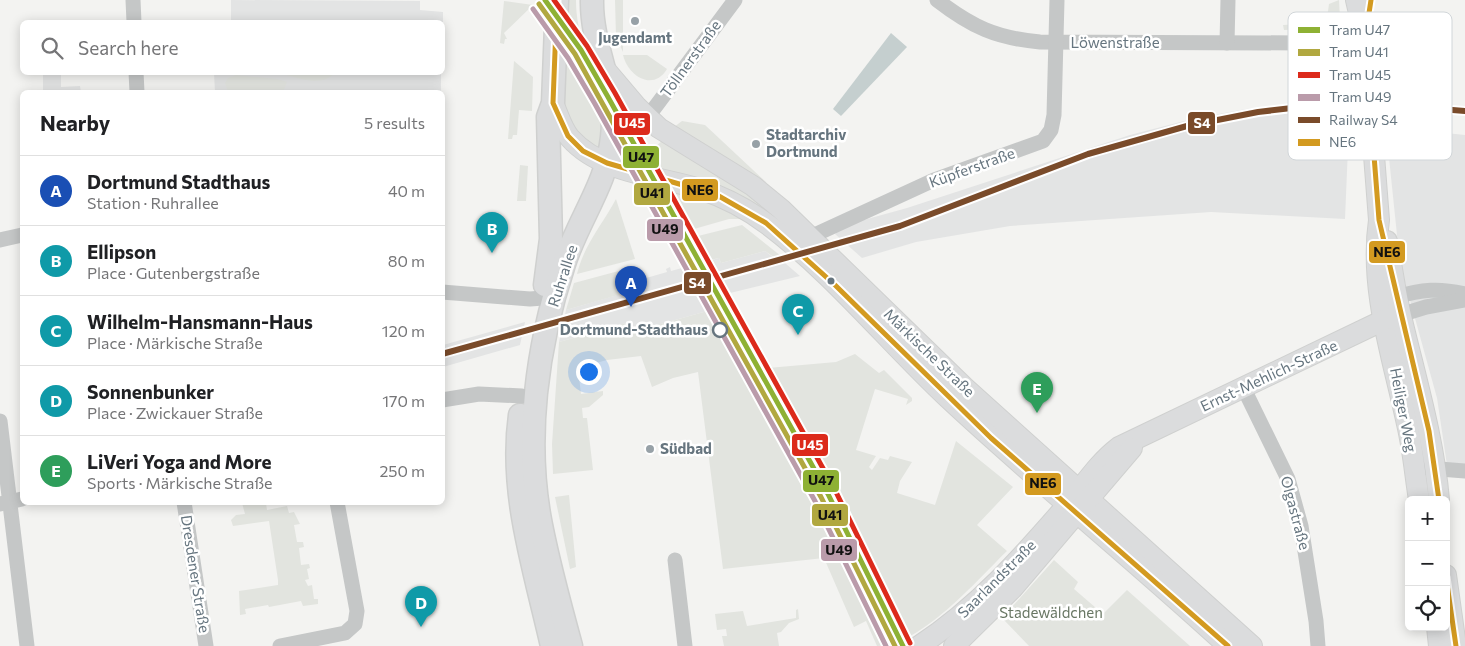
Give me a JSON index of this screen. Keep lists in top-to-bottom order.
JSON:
{
  "streets": {
    "main road": [
      "Ruhrallee",
      "Märkische Straße",
      "Ernst-Mehlich-Straße",
      "Heiliger Weg",
      "Saarlandstraße"
    ],
    "street": [
      "Löwenstraße",
      "Töllnerstraße",
      "Küpferstraße",
      "Olgastraße",
      "Dresdener Straße"
    ]
  },
  "crossings": [
    ["Löwenstraße", "Küpferstraße"],
    ["Töllnerstraße", "Märkische Straße"],
    ["Küpferstraße", "Märkische Straße"],
    ["Ruhrallee", "Märkische Straße"],
    ["Märkische Straße", "Ernst-Mehlich-Straße"],
    ["Märkische Straße", "Saarlandstraße"],
    ["Ernst-Mehlich-Straße", "Heiliger Weg"],
    ["Ernst-Mehlich-Straße", "Olgastraße"],
    ["Ernst-Mehlich-Straße", "Saarlandstraße"]
  ],
  "parks": ["Stadewäldchen"],
  "places": [
    "Jugendamt",
    "Stadtarchiv Dortmund",
    "Dortmund-Stadthaus",
    "Südbad"
  ],
  "lines": [
    "tram line U47",
    "tram line U45",
    "transit line NE6",
    "tram line U41",
    "tram line U49",
    "rail line S4"
  ],
  "legend": [
    "Tram U47",
    "Tram U41",
    "Tram U45",
    "Tram U49",
    "Railway S4",
    "NE6"
  ],
  "page": {
    "search": "Search here",
    "heading": ["Nearby", "5 results"],
    "list": [
      {
        "mark": "A",
        "name": "Dortmund Stadthaus",
        "note": "Station · Ruhrallee",
        "value": "40 m"
      },
      {
        "mark": "B",
        "name": "Ellipson",
        "note": "Place · Gutenbergstraße",
        "value": "80 m"
      },
      {
        "mark": "C",
        "name": "Wilhelm-Hansmann-Haus",
        "note": "Place · Märkische Straße",
        "value": "120 m"
      },
      {
        "mark": "D",
        "name": "Sonnenbunker",
        "note": "Place · Zwickauer Straße",
        "value": "170 m"
      },
      {
        "mark": "E",
        "name": "LiVeri Yoga and More",
        "note": "Sports · Märkische Straße",
        "value": "250 m"
      }
    ],
    "pins": [
      "B",
      "A",
      "C",
      "E",
      "D"
    ],
    "map_buttons": ["+", "−"]
  }
}
